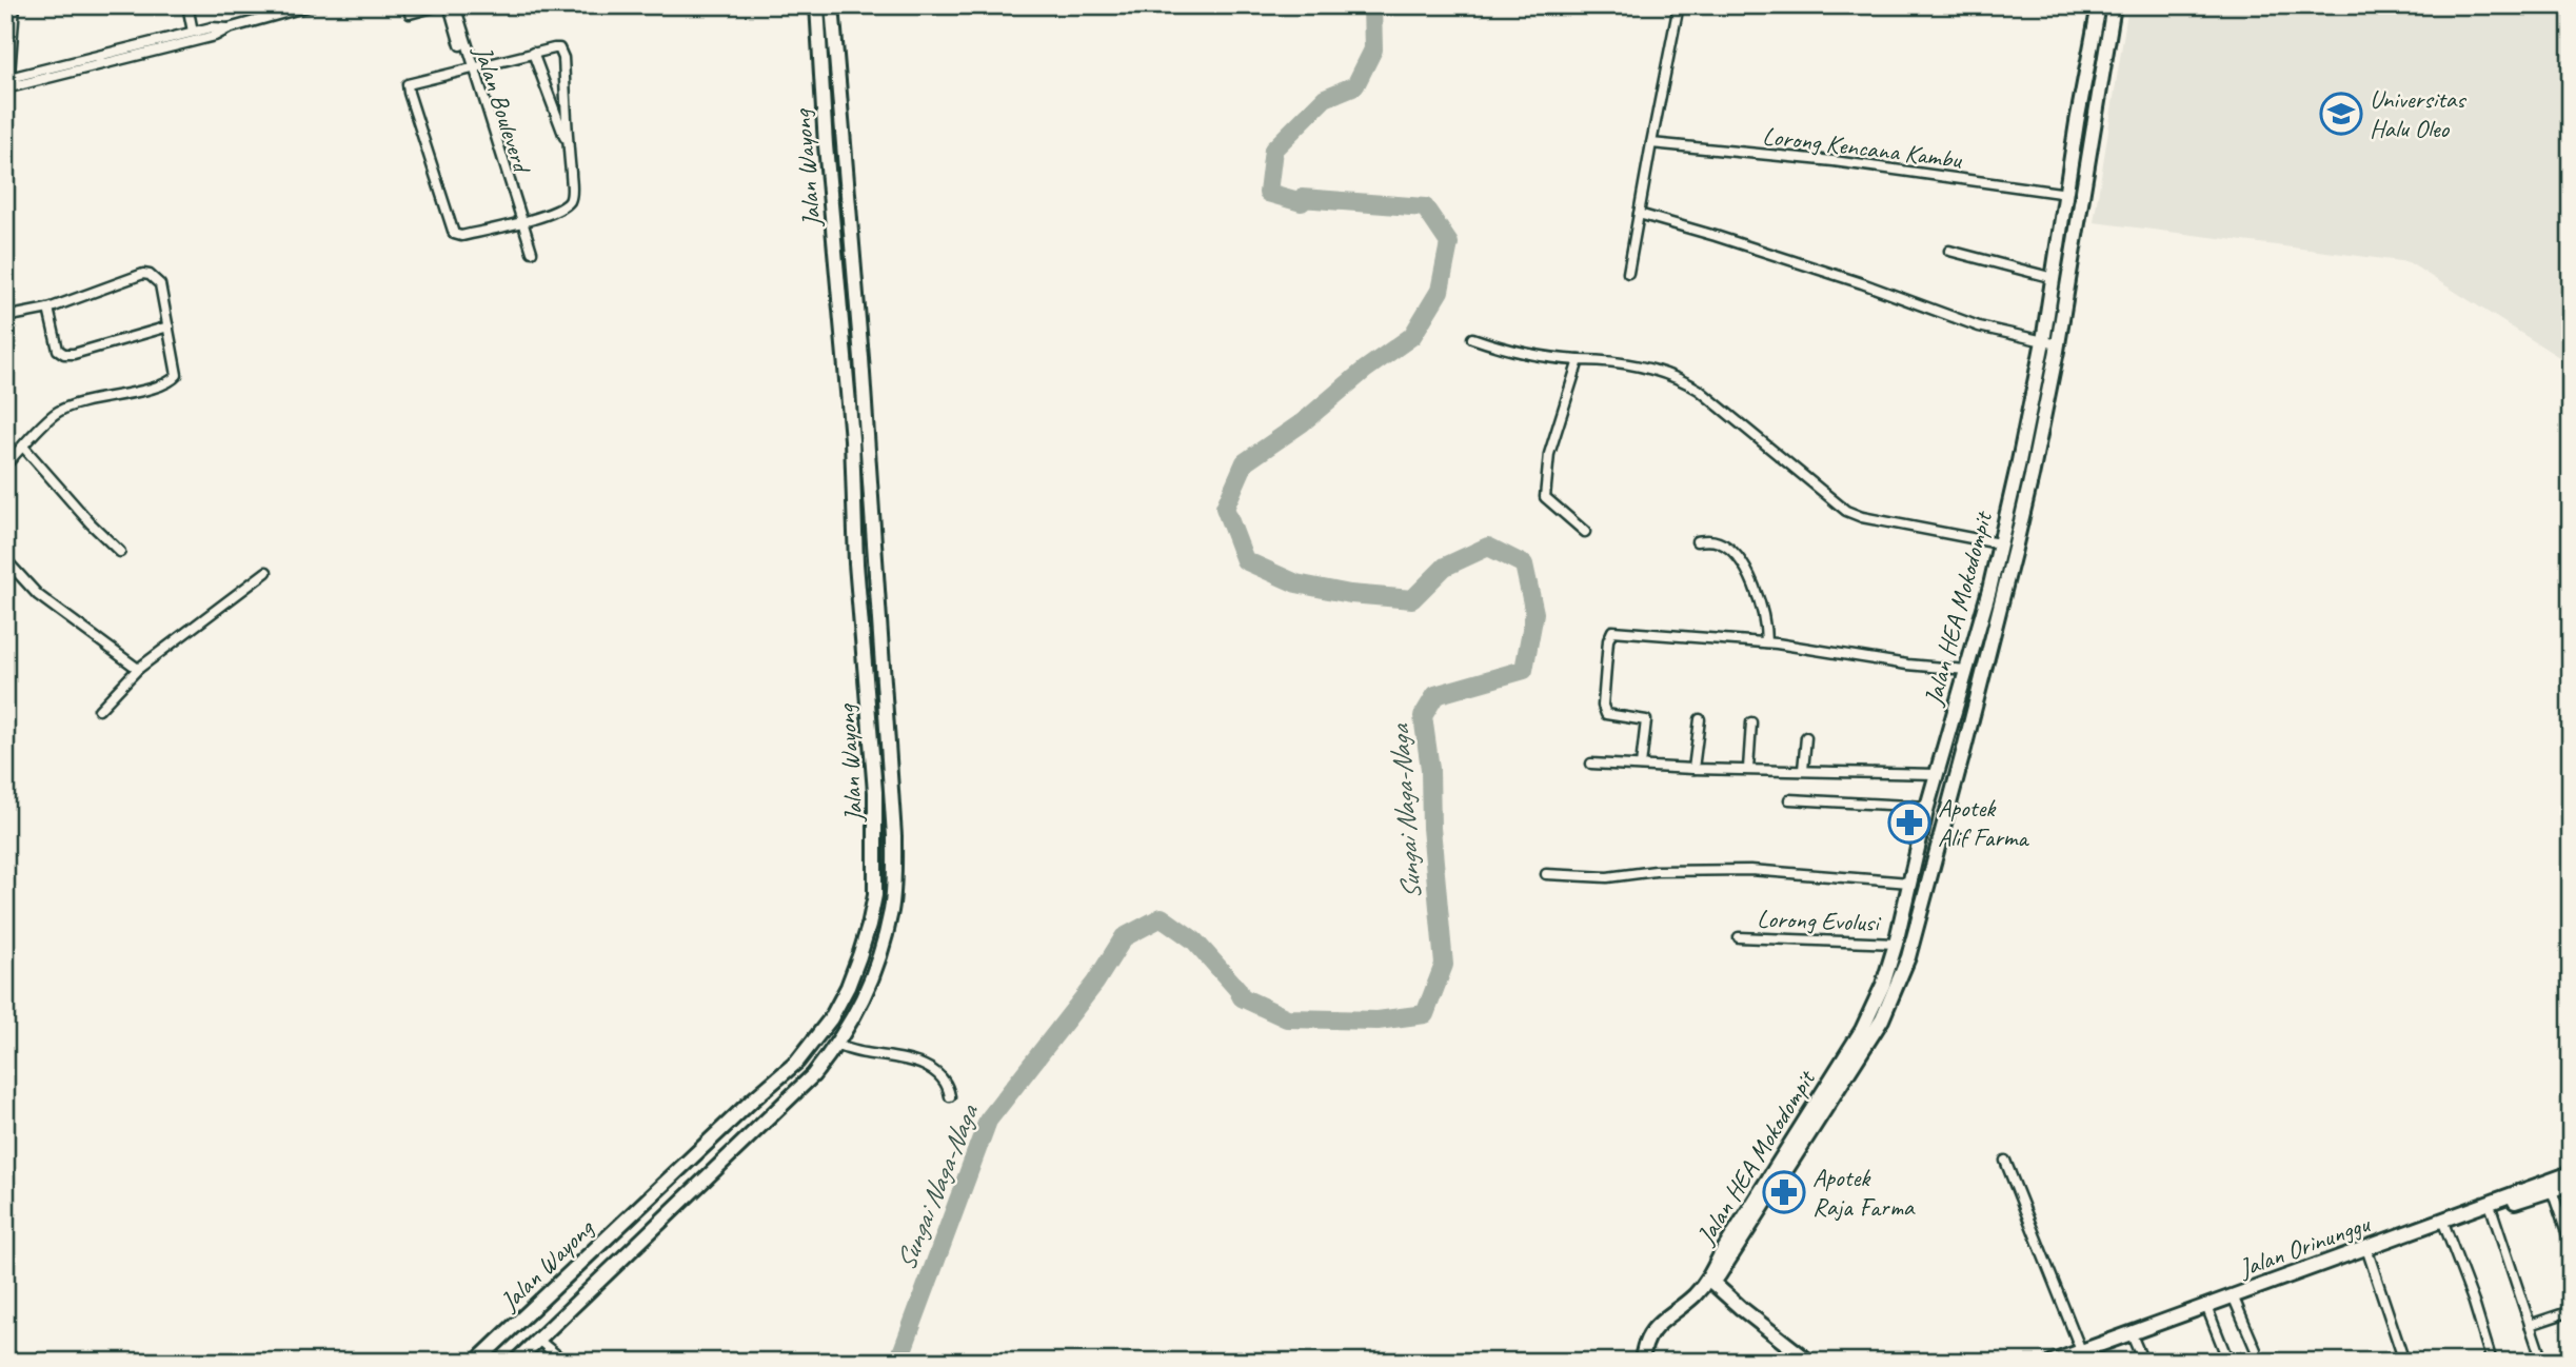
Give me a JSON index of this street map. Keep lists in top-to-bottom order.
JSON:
{
  "streets": {
    "street": [
      "Jalan Bouleverd",
      "Lorong Kencana Kambu",
      "Jalan Wayong",
      "Jalan HEA Mokodompit",
      "Lorong Evolusi",
      "Jalan Orinunggu"
    ]
  },
  "crossings": [
    ["Lorong Kencana Kambu", "Jalan HEA Mokodompit"],
    ["Jalan HEA Mokodompit", "Lorong Evolusi"]
  ],
  "water": ["Sungai Naga-Naga"],
  "places": {
    "school or university": ["Universitas Halu Oleo"],
    "pharmacy": ["Apotek Alif Farma", "Apotek Raja Farma"]
  }
}
